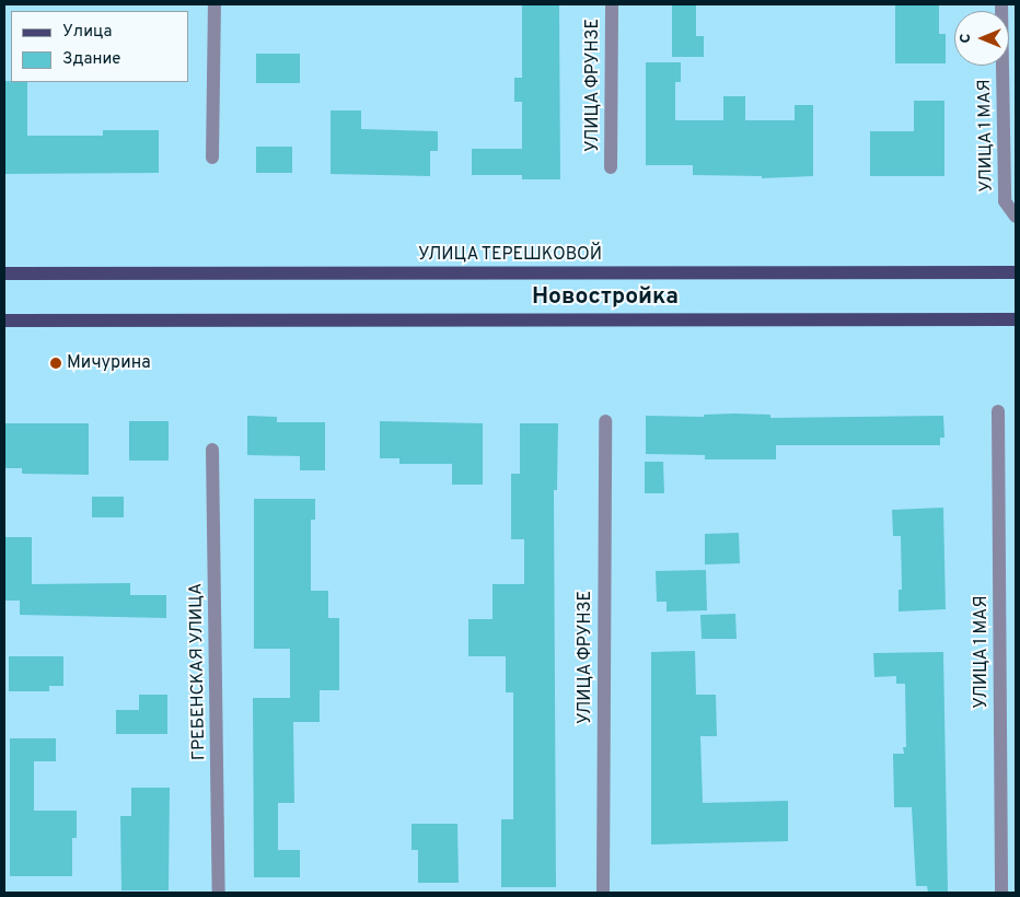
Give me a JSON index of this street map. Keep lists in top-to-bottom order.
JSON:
{
  "streets": {
    "main road": ["УЛИЦА ТЕРЕШКОВОЙ"],
    "street": ["УЛИЦА ФРУНЗЕ", "УЛИЦА 1 МАЯ", "ГРЕБЕНСКАЯ УЛИЦА"]
  },
  "districts": ["Новостройка"],
  "places": ["Мичурина"],
  "legend": ["Улица", "Здание"],
  "north": "left"
}
